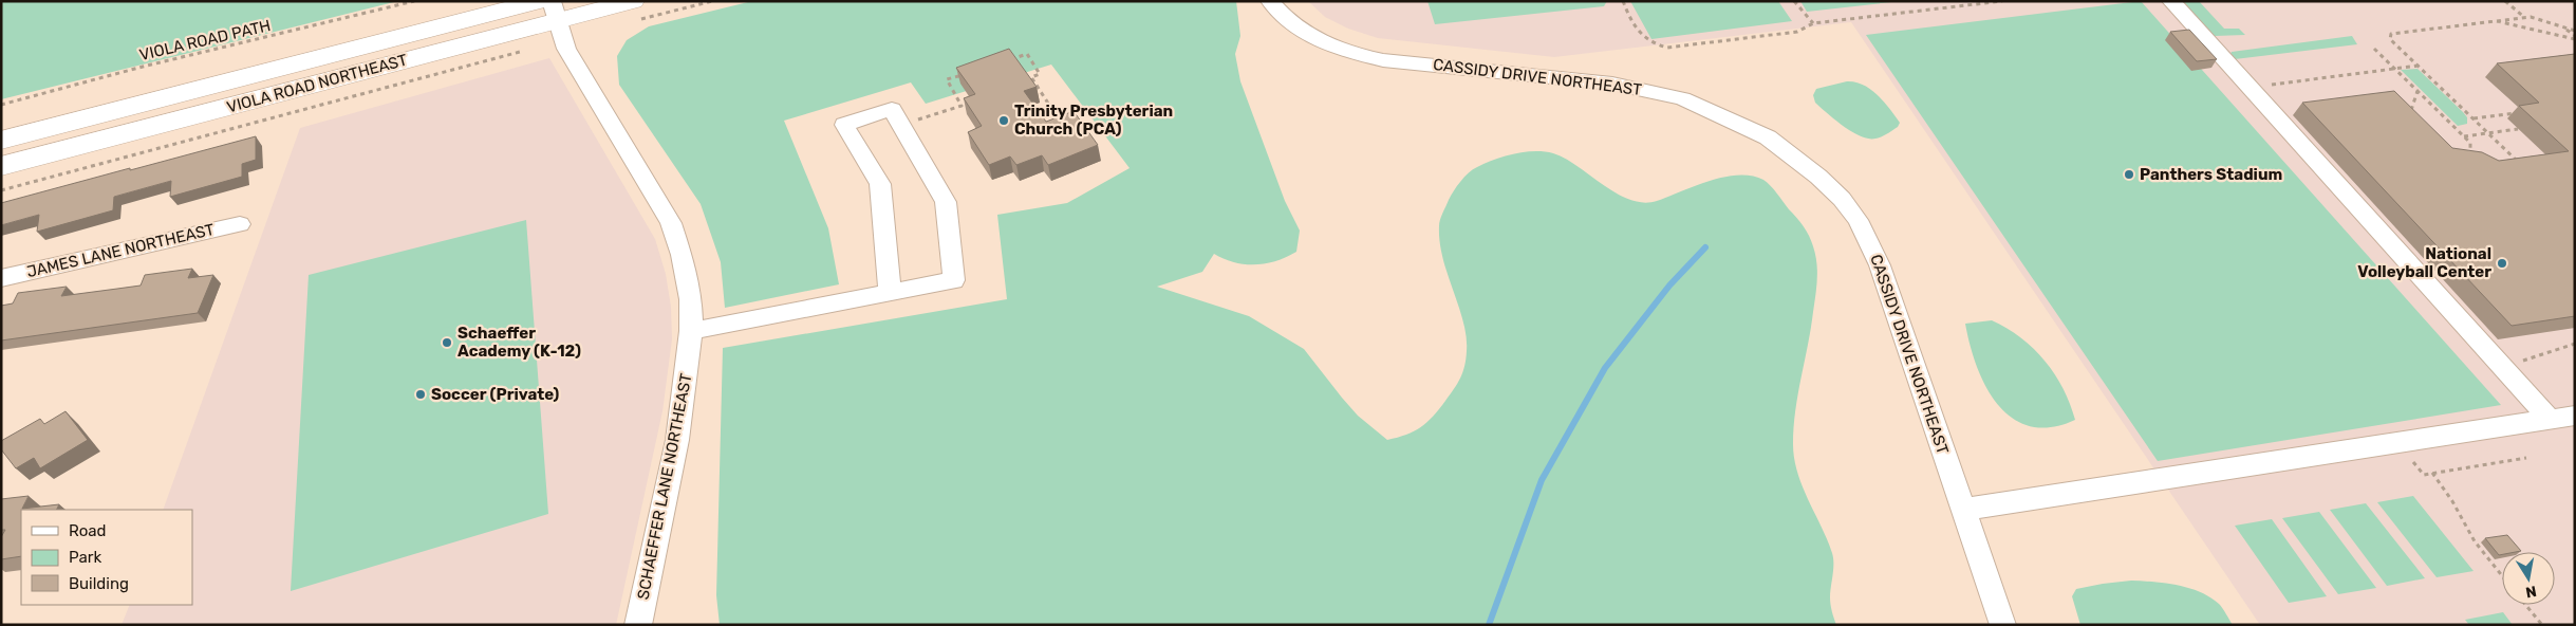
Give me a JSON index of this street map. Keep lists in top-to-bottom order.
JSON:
{
  "streets": {
    "main road": ["VIOLA ROAD NORTHEAST"],
    "street": ["CASSIDY DRIVE NORTHEAST", "JAMES LANE NORTHEAST", "SCHAEFFER LANE NORTHEAST"],
    "path": ["VIOLA ROAD PATH"]
  },
  "crossings": [
    ["VIOLA ROAD NORTHEAST", "SCHAEFFER LANE NORTHEAST"]
  ],
  "places": [
    "Trinity Presbyterian Church (PCA)",
    "Panthers Stadium",
    "National Volleyball Center",
    "Schaeffer Academy (K-12)",
    "Soccer (Private)"
  ],
  "legend": ["Road", "Park", "Building"],
  "north": "bottom"
}
